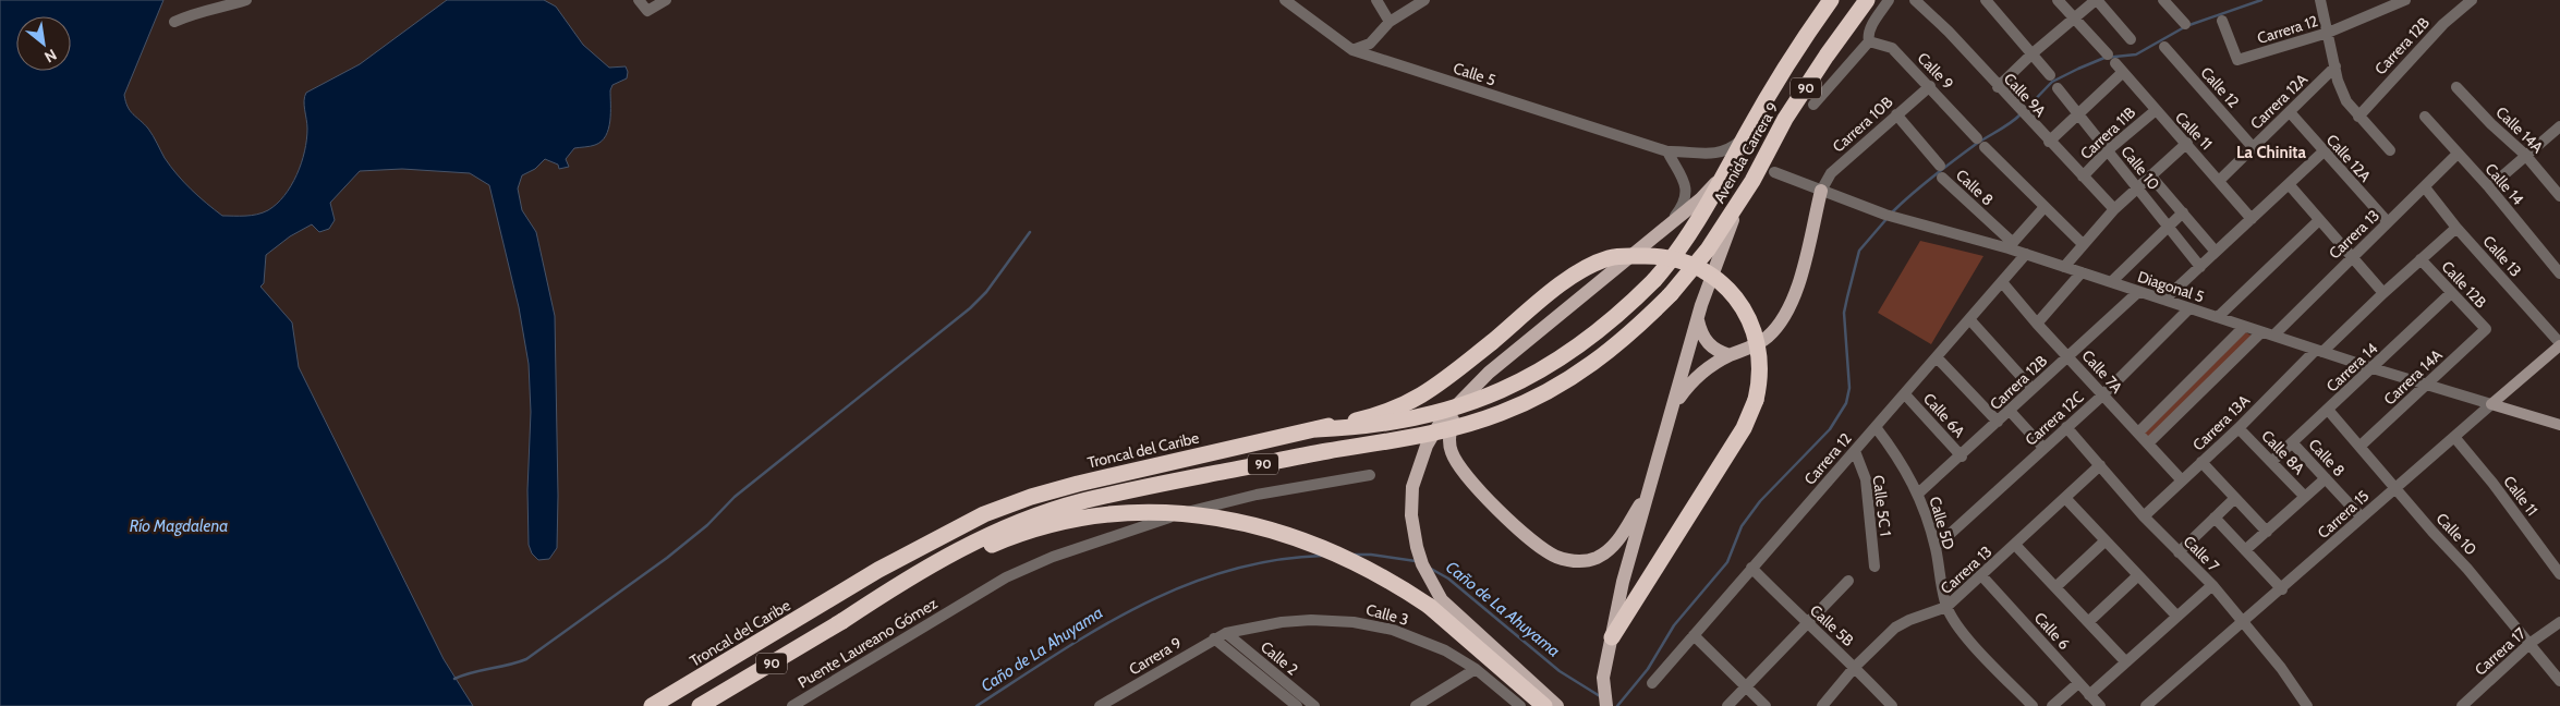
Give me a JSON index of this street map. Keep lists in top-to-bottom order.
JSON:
{
  "streets": {
    "highway": ["90", "Avenida Carrera 9", "Troncal del Caribe"],
    "street": [
      "Carrera 12",
      "Carrera 12B",
      "Calle 9",
      "Calle 5",
      "Calle 12",
      "Calle 9A",
      "Carrera 12A",
      "Carrera 10B",
      "Calle 14A",
      "Calle 11",
      "Carrera 11B",
      "Calle 12A",
      "Calle 10",
      "Calle 14",
      "Calle 8",
      "Carrera 13",
      "Calle 13",
      "Calle 12B",
      "Diagonal 5",
      "Carrera 14",
      "Calle 7A",
      "Carrera 14A",
      "Calle 6A",
      "Carrera 12C",
      "Carrera 13A",
      "Calle 8A",
      "Calle 5C 1",
      "Carrera 15",
      "Calle 5D",
      "Calle 7",
      "Calle 3",
      "Calle 5B",
      "Calle 6",
      "Puente Laureano Gómez",
      "Carrera 17",
      "Carrera 9",
      "Calle 2"
    ]
  },
  "crossings": [
    ["Carrera 12", "Diagonal 5"],
    ["Carrera 12", "Calle 7A"],
    ["Carrera 12", "Calle 6A"],
    ["Carrera 12", "Calle 5C 1"],
    ["Carrera 12", "Calle 5D"],
    ["Carrera 12", "Calle 5B"],
    ["Carrera 12B", "Diagonal 5"],
    ["Carrera 12B", "Calle 7A"],
    ["Carrera 12B", "Calle 6A"],
    ["Carrera 12B", "Calle 5D"],
    ["Calle 9", "Carrera 10B"],
    ["Calle 5", "Avenida Carrera 9"],
    ["Calle 12", "Carrera 12A"],
    ["90", "Avenida Carrera 9"],
    ["Calle 9A", "Carrera 11B"],
    ["Carrera 12A", "Calle 11"],
    ["Carrera 12A", "Calle 12A"],
    ["Carrera 10B", "Calle 8"],
    ["Carrera 10B", "Diagonal 5"],
    ["Calle 11", "Carrera 11B"],
    ["Calle 11", "Calle 10"],
    ["Calle 11", "Carrera 15"],
    ["Carrera 11B", "Calle 10"],
    ["Avenida Carrera 9", "Troncal del Caribe"],
    ["Calle 12A", "Carrera 13"],
    ["Calle 10", "Carrera 14"],
    ["Calle 10", "Carrera 14A"],
    ["Calle 10", "Carrera 15"],
    ["Calle 10", "Carrera 17"],
    ["Calle 14", "Carrera 13"],
    ["Calle 8", "Diagonal 5"],
    ["Calle 8", "Carrera 14"],
    ["Calle 8", "Carrera 15"],
    ["Carrera 13", "Calle 13"],
    ["Carrera 13", "Diagonal 5"],
    ["Carrera 13", "Calle 7A"],
    ["Carrera 13", "Calle 5D"],
    ["Carrera 13", "Calle 7"],
    ["Carrera 13", "Calle 5B"],
    ["Carrera 13", "Calle 6"],
    ["Calle 13", "Carrera 13A"],
    ["Calle 13", "Carrera 15"],
    ["Calle 12B", "Carrera 14"],
    ["Calle 12B", "Carrera 14A"],
    ["Calle 12B", "Carrera 13A"],
    ["Diagonal 5", "Carrera 14"],
    ["Diagonal 5", "Carrera 14A"],
    ["Diagonal 5", "Carrera 12C"],
    ["Diagonal 5", "Carrera 13A"],
    ["Diagonal 5", "Carrera 15"],
    ["Carrera 14", "Calle 8A"],
    ["Calle 7A", "Carrera 12C"],
    ["Calle 7A", "Carrera 13A"],
    ["Carrera 12C", "Calle 5D"],
    ["Carrera 12C", "Calle 7"],
    ["Carrera 13A", "Calle 8A"],
    ["Carrera 13A", "Calle 7"],
    ["Carrera 15", "Calle 7"],
    ["Calle 3", "Carrera 9"],
    ["Calle 3", "Calle 2"],
    ["Carrera 9", "Calle 2"]
  ],
  "districts": ["La Chinita"],
  "water": ["Río Magdalena", "Caño de La Ahuyama"],
  "north": "bottom right"
}
